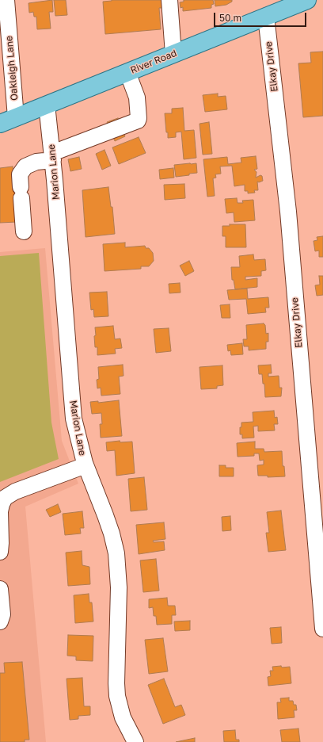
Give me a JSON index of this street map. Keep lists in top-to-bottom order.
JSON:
{
  "streets": {
    "main road": ["River Road"],
    "street": ["Elkay Drive", "Oakleigh Lane", "Marion Lane"]
  },
  "crossings": [
    ["River Road", "Elkay Drive"],
    ["River Road", "Oakleigh Lane"],
    ["River Road", "Marion Lane"]
  ],
  "scale_bar": "50 m"
}
